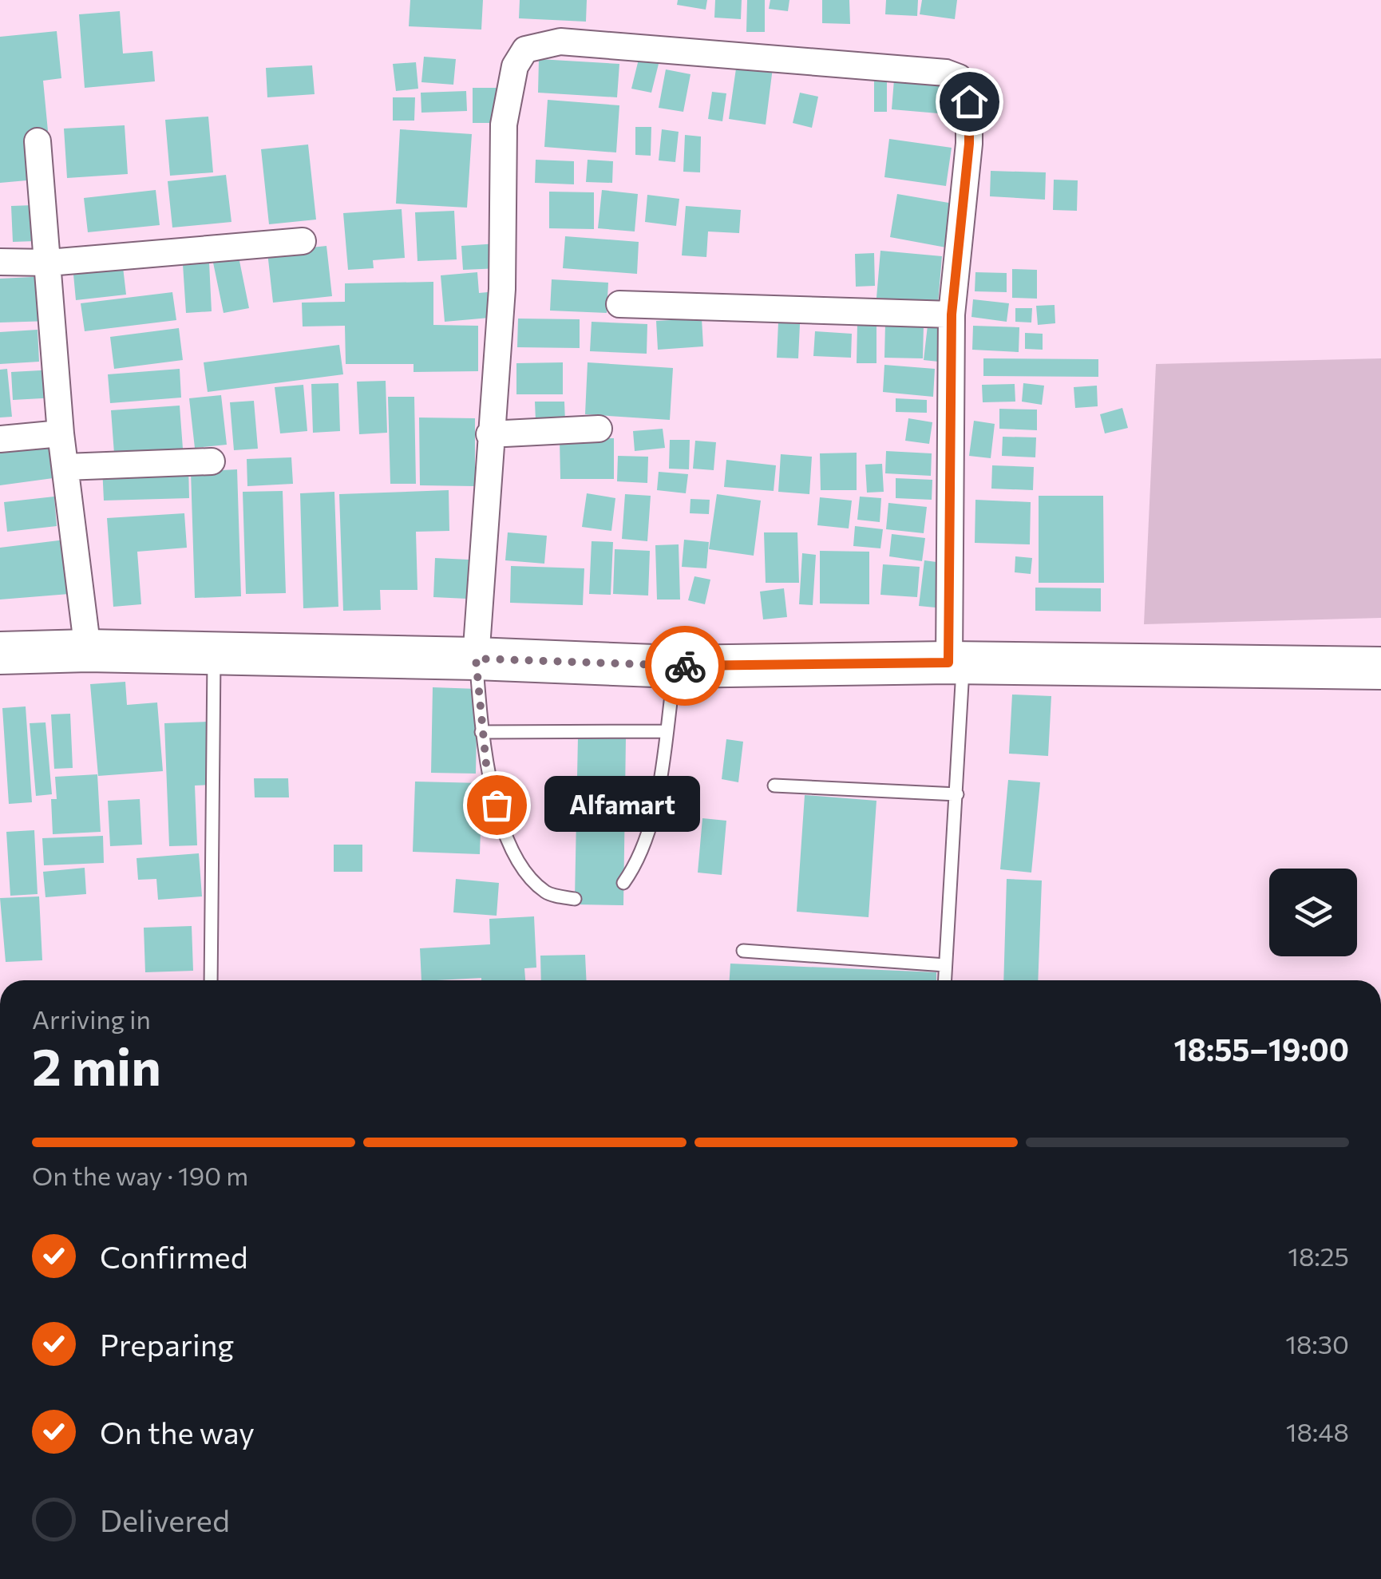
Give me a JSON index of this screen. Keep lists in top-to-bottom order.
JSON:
{
  "places": ["Alfamart"],
  "page": {
    "bubble": "Alfamart",
    "heading": ["2 min", "Arriving in", "18:55–19:00"],
    "bar": "On the way · 190 m",
    "list": [
      ["Confirmed", "18:25"],
      ["Preparing", "18:30"],
      ["On the way", "18:48"],
      "Delivered"
    ]
  }
}
